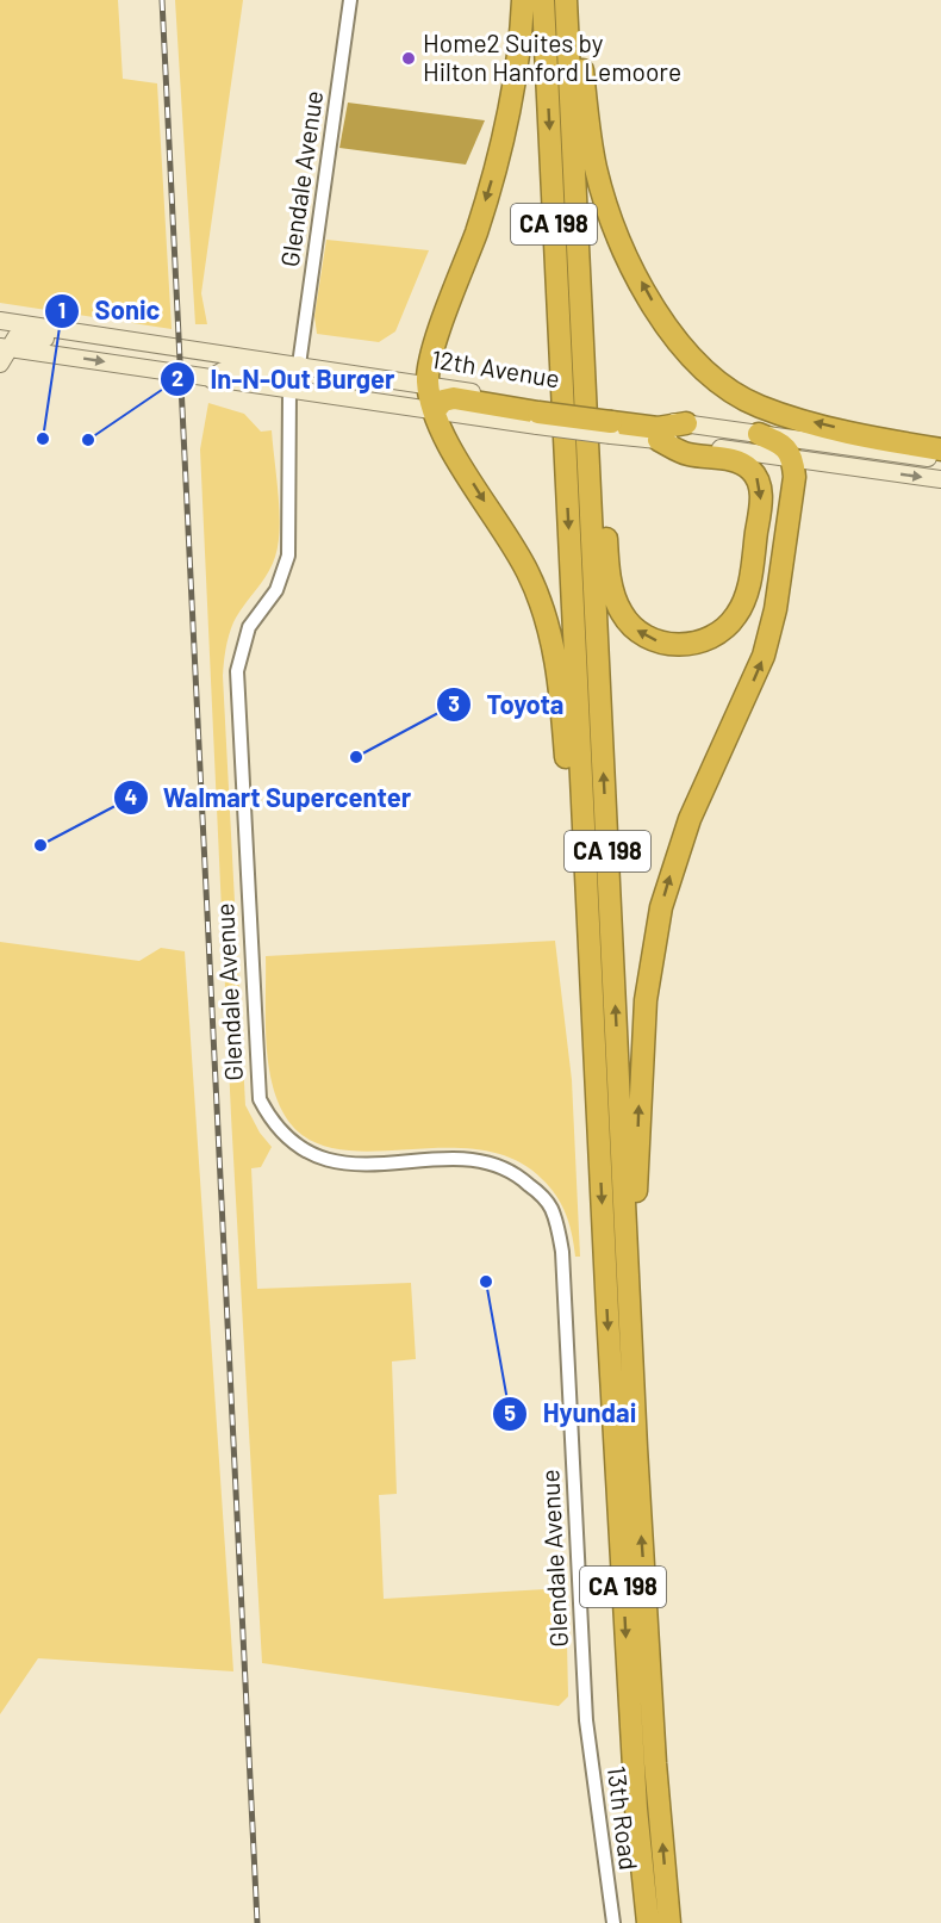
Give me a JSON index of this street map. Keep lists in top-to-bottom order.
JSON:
{
  "streets": {
    "highway": ["CA 198"],
    "main road": ["12th Avenue"],
    "street": ["Glendale Avenue", "13th Road"]
  },
  "crossings": [
    ["Glendale Avenue", "12th Avenue"],
    ["Glendale Avenue", "13th Road"]
  ],
  "places": [
    "Home2 Suites by Hilton Hanford Lemoore",
    "Sonic",
    "In-N-Out Burger",
    "Toyota",
    "Walmart Supercenter",
    "Hyundai"
  ]
}
